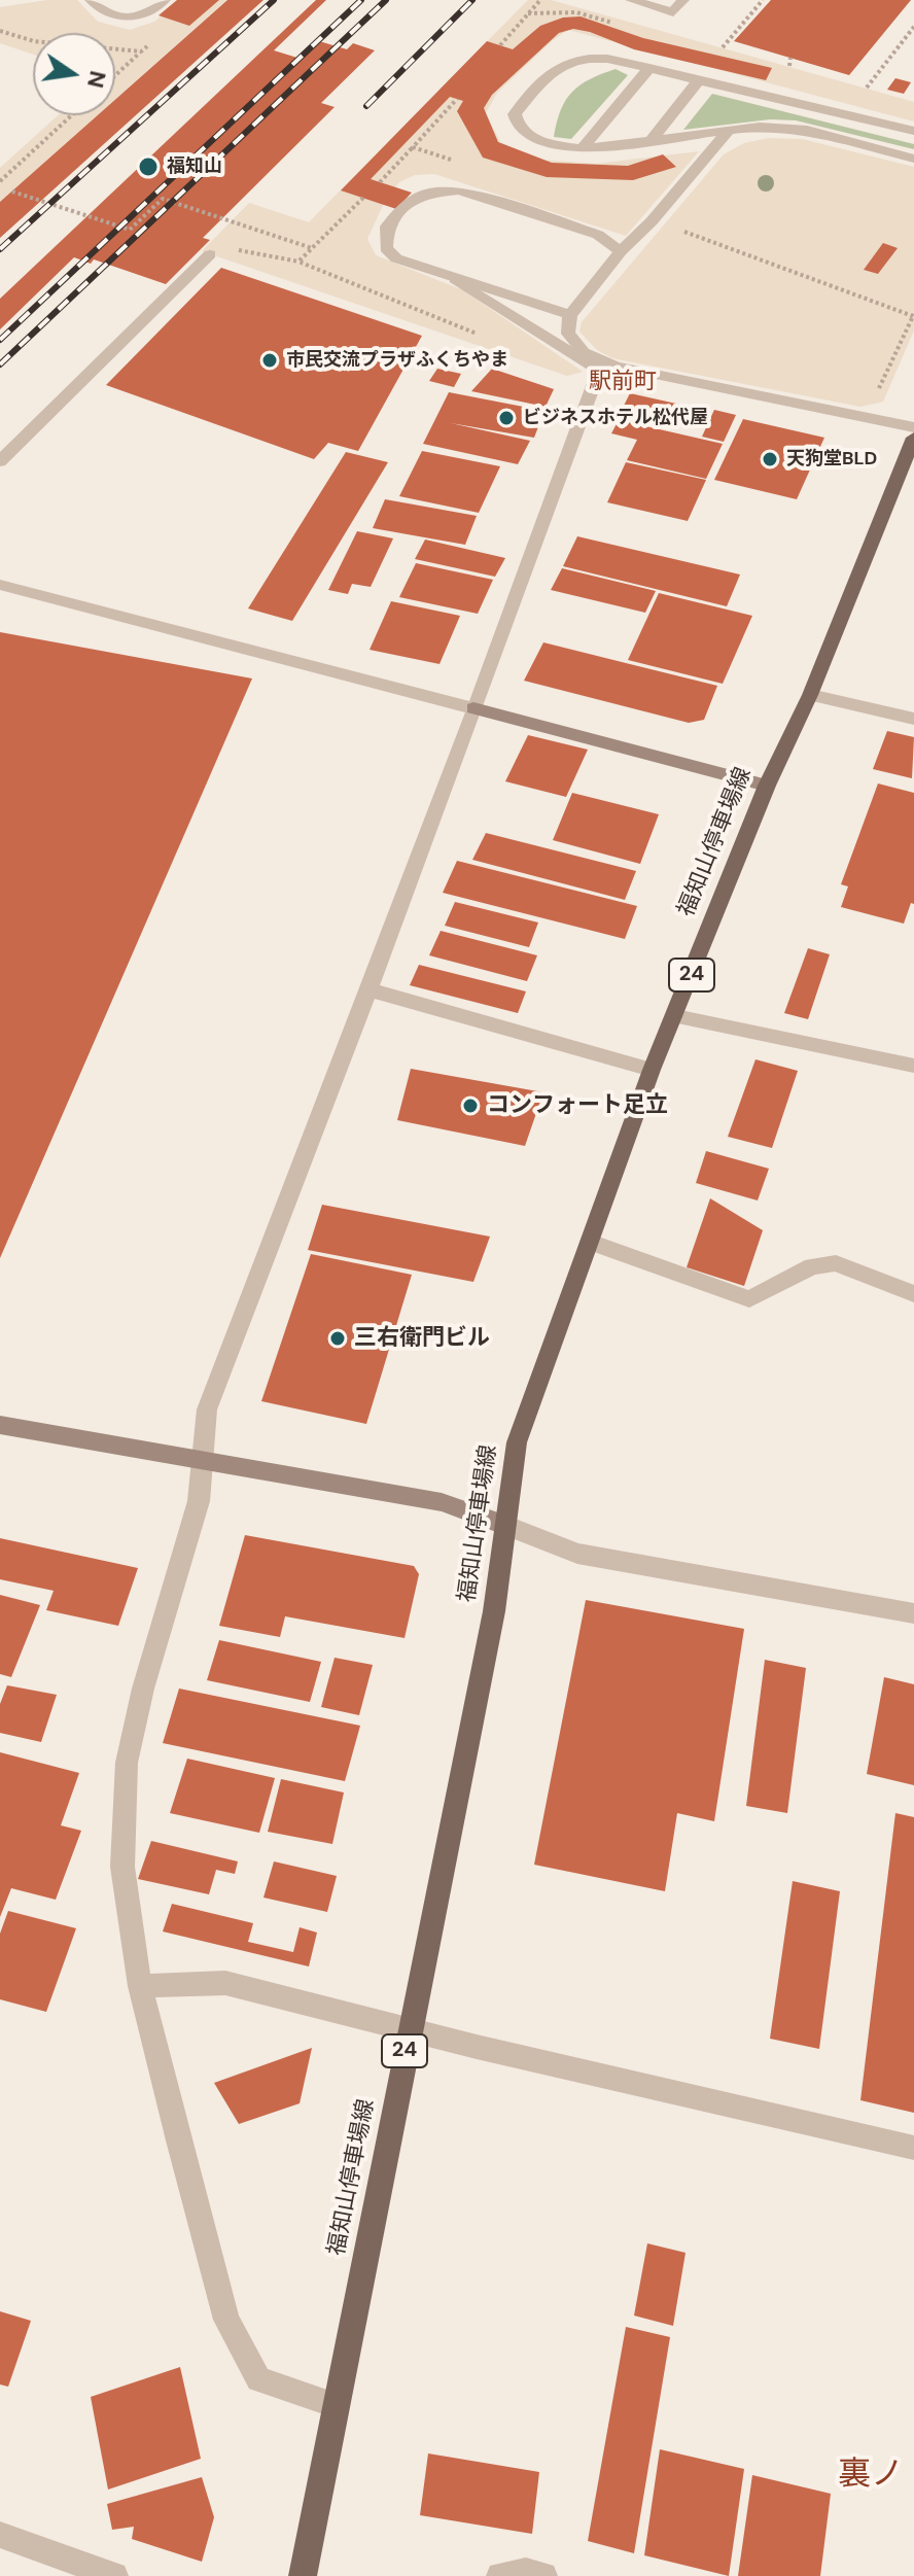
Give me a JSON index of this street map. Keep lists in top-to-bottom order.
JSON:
{
  "streets": {
    "main road": ["福知山停車場線", "24"]
  },
  "districts": ["駅前町", "裏ノ"],
  "places": [
    "福知山",
    "市民交流プラザふくちやま",
    "ビジネスホテル松代屋",
    "天狗堂BLD",
    "コンフォート足立",
    "三右衛門ビル"
  ],
  "north": "right"
}
